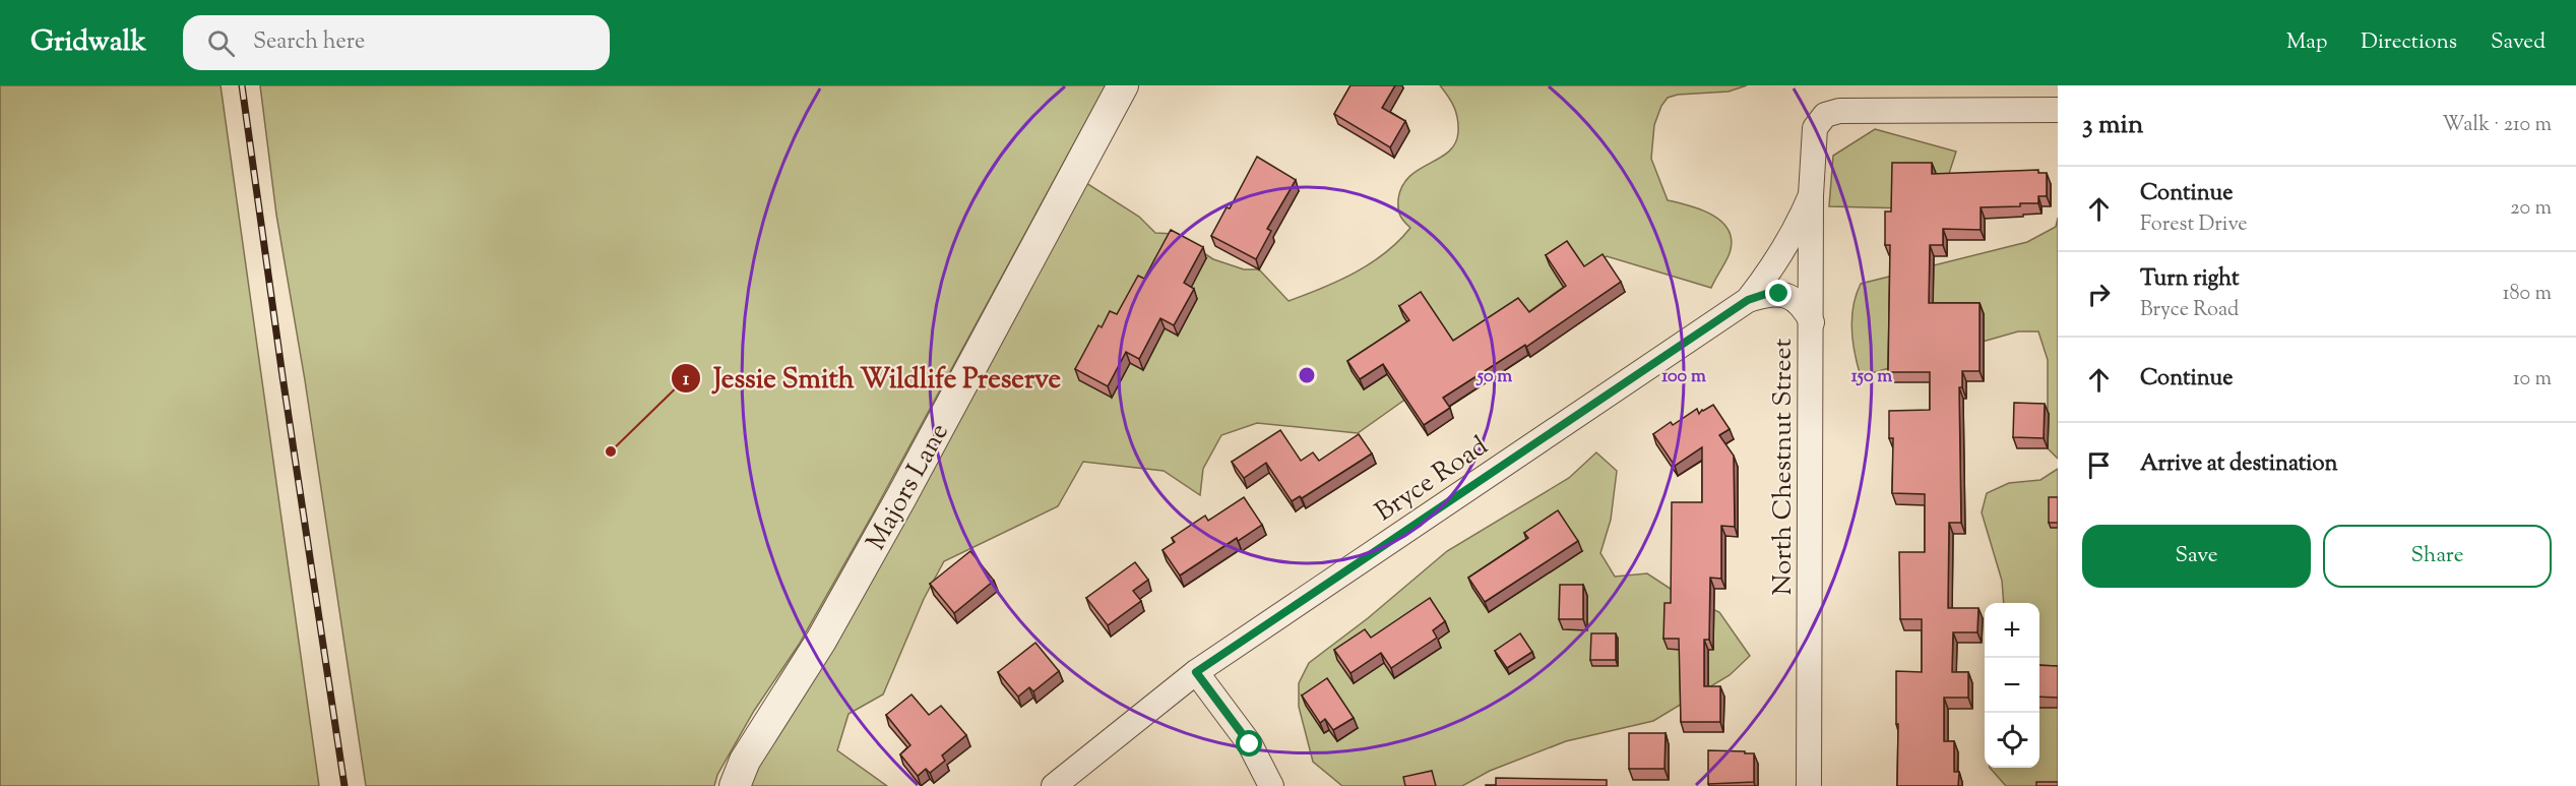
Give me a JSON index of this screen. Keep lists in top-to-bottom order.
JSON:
{
  "streets": {
    "street": ["North Chestnut Street", "Bryce Road", "Majors Lane"]
  },
  "crossings": [
    ["North Chestnut Street", "Bryce Road"]
  ],
  "places": ["Jessie Smith Wildlife Preserve"],
  "page": {
    "header": "Gridwalk",
    "search": "Search here",
    "nav": ["Map", "Directions", "Saved"],
    "heading": ["3 min", "Walk · 210 m"],
    "list": [
      ["Continue", "Forest Drive", "20 m"],
      ["Turn right", "Bryce Road", "180 m"],
      ["Continue", "10 m"],
      "Arrive at destination"
    ],
    "buttons": ["Save", "Share"],
    "map_buttons": ["+", "−"]
  },
  "rings": ["50 m", "100 m", "150 m"]
}
